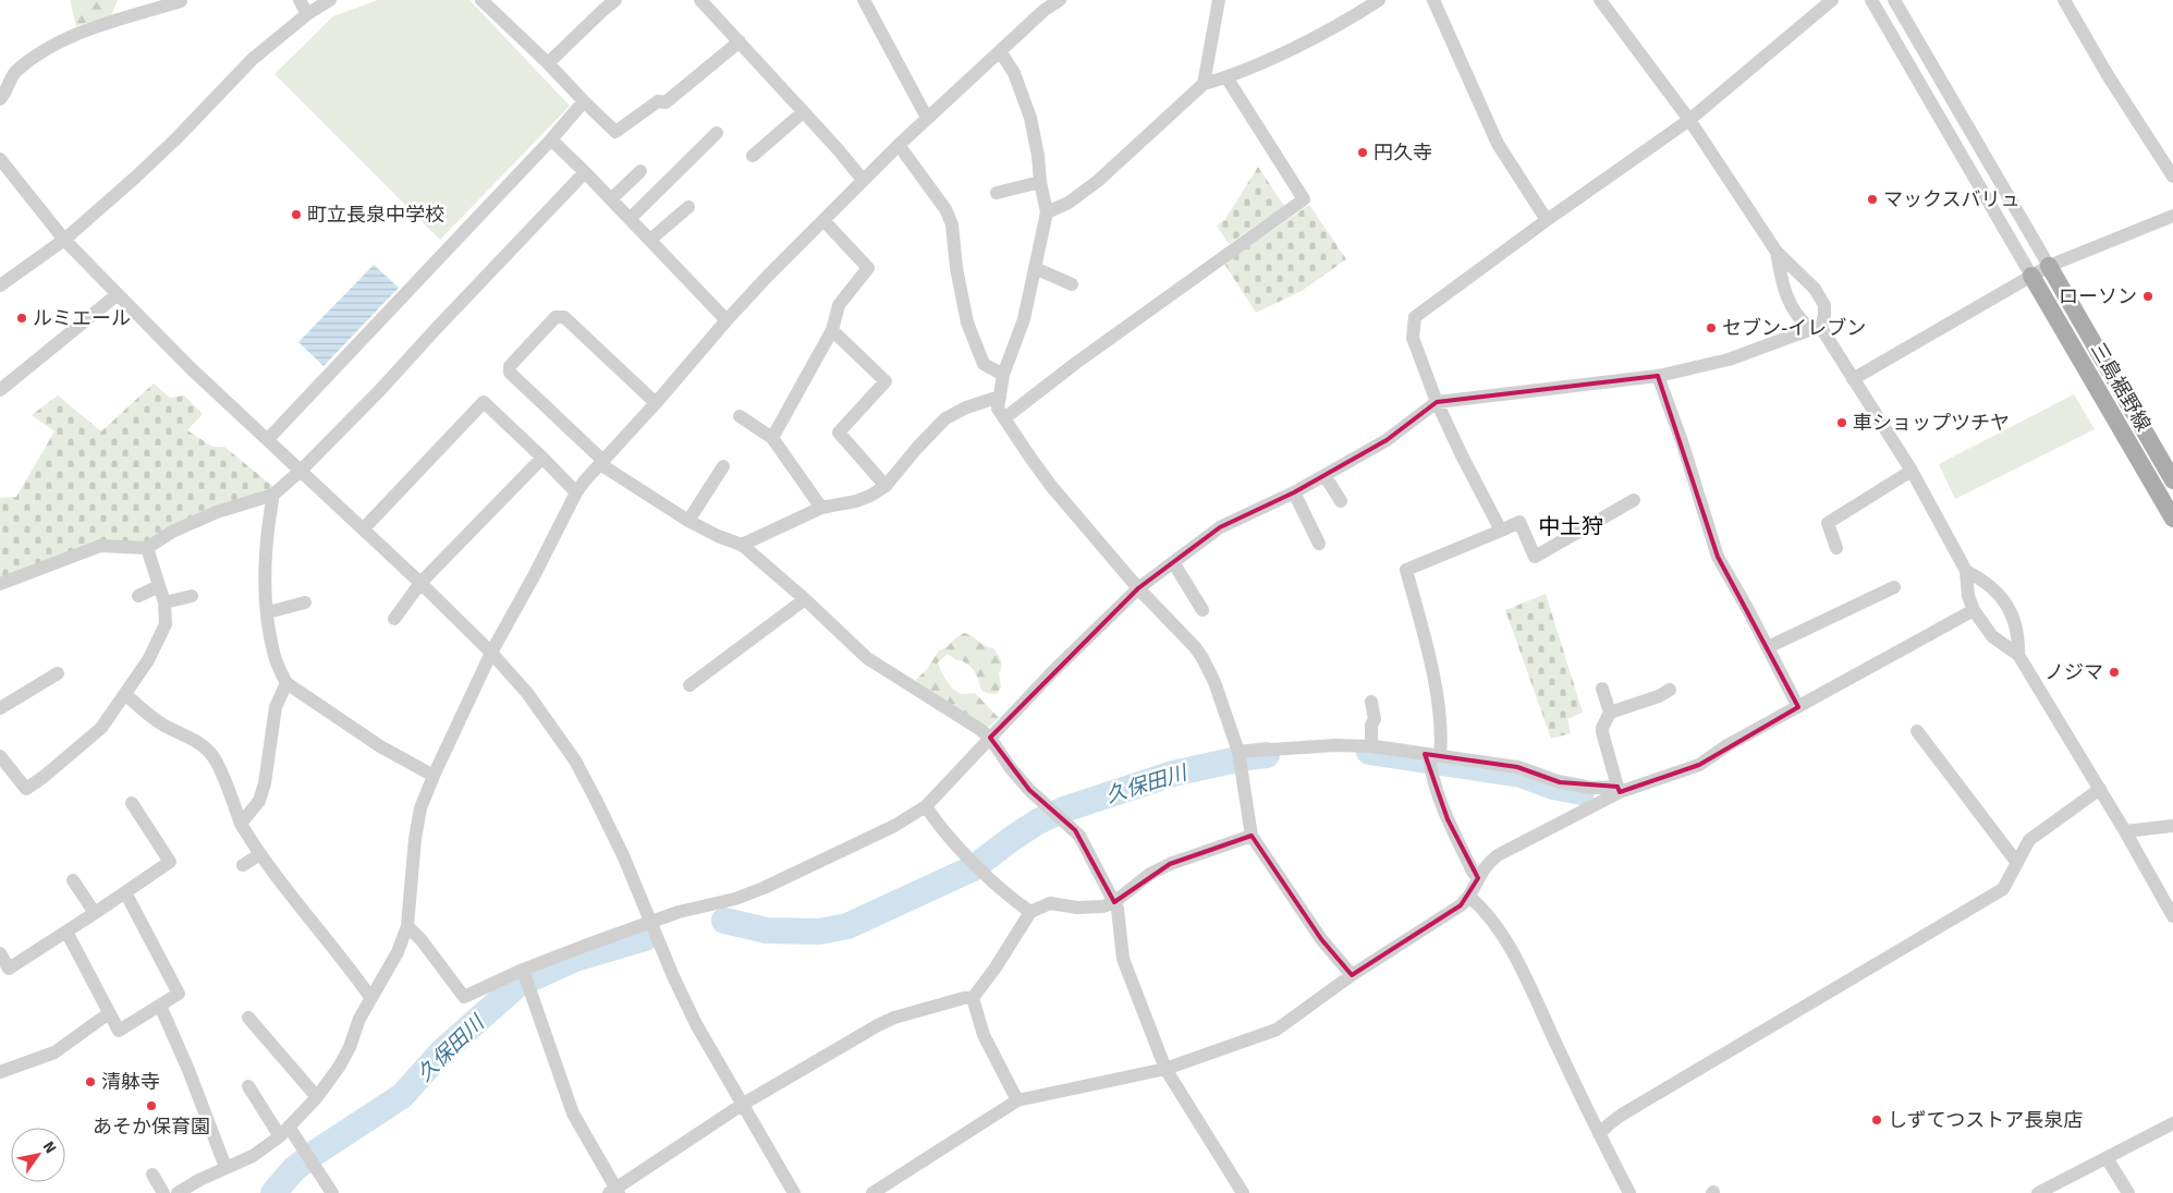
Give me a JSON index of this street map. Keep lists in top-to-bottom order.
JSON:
{
  "streets": {
    "main road": ["三島裾野線"]
  },
  "districts": ["中土狩"],
  "water": ["久保田川"],
  "places": [
    "円久寺",
    "マックスバリュ",
    "町立長泉中学校",
    "ローソン",
    "ルミエール",
    "セブン-イレブン",
    "車ショップツチヤ",
    "ノジマ",
    "清躰寺",
    "あそか保育園",
    "しずてつストア長泉店"
  ],
  "north": "top right"
}
